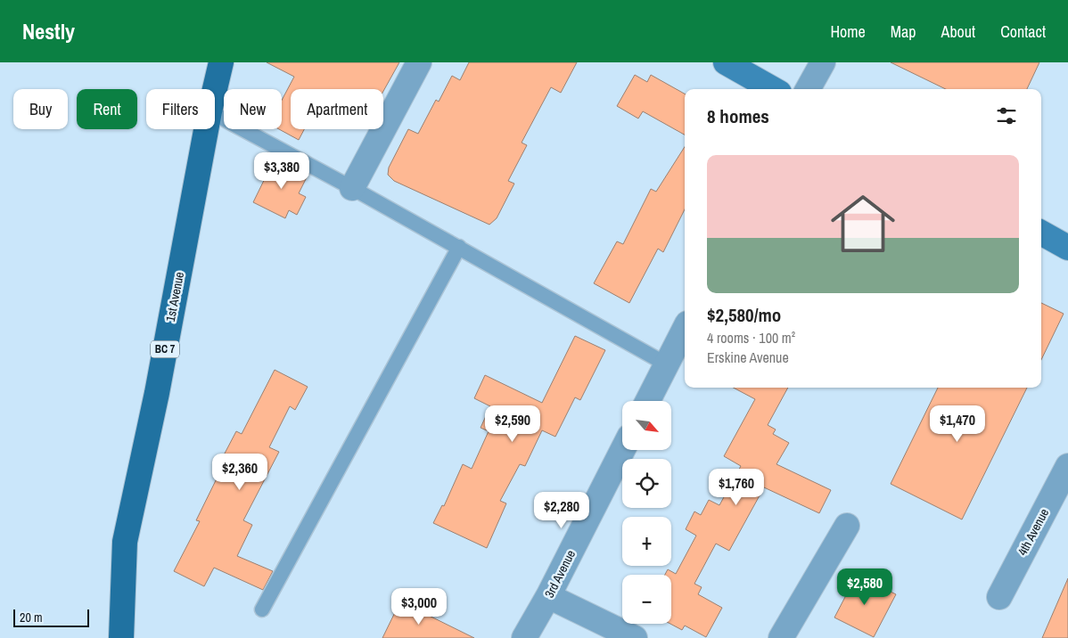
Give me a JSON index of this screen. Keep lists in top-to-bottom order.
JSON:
{
  "streets": {
    "main road": ["1st Avenue", "BC 7"],
    "street": ["4th Avenue", "3rd Avenue"]
  },
  "scale_bar": "20 m",
  "north": "bottom right",
  "page": {
    "header": "Nestly",
    "nav": [
      "Home",
      "Map",
      "About",
      "Contact"
    ],
    "chip": [
      "Buy",
      "Rent",
      "Filters",
      "New",
      "Apartment"
    ],
    "heading": "8 homes",
    "list": [
      {
        "name": "$2,580/mo",
        "note": "4 rooms · 100 m² · Erskine Avenue"
      }
    ],
    "price": [
      "$3,380",
      "$2,590",
      "$1,470",
      "$2,360",
      "$1,760",
      "$2,280",
      "$2,580",
      "$3,000"
    ],
    "map_buttons": ["+", "−"],
    "scale": "20 m"
  }
}
